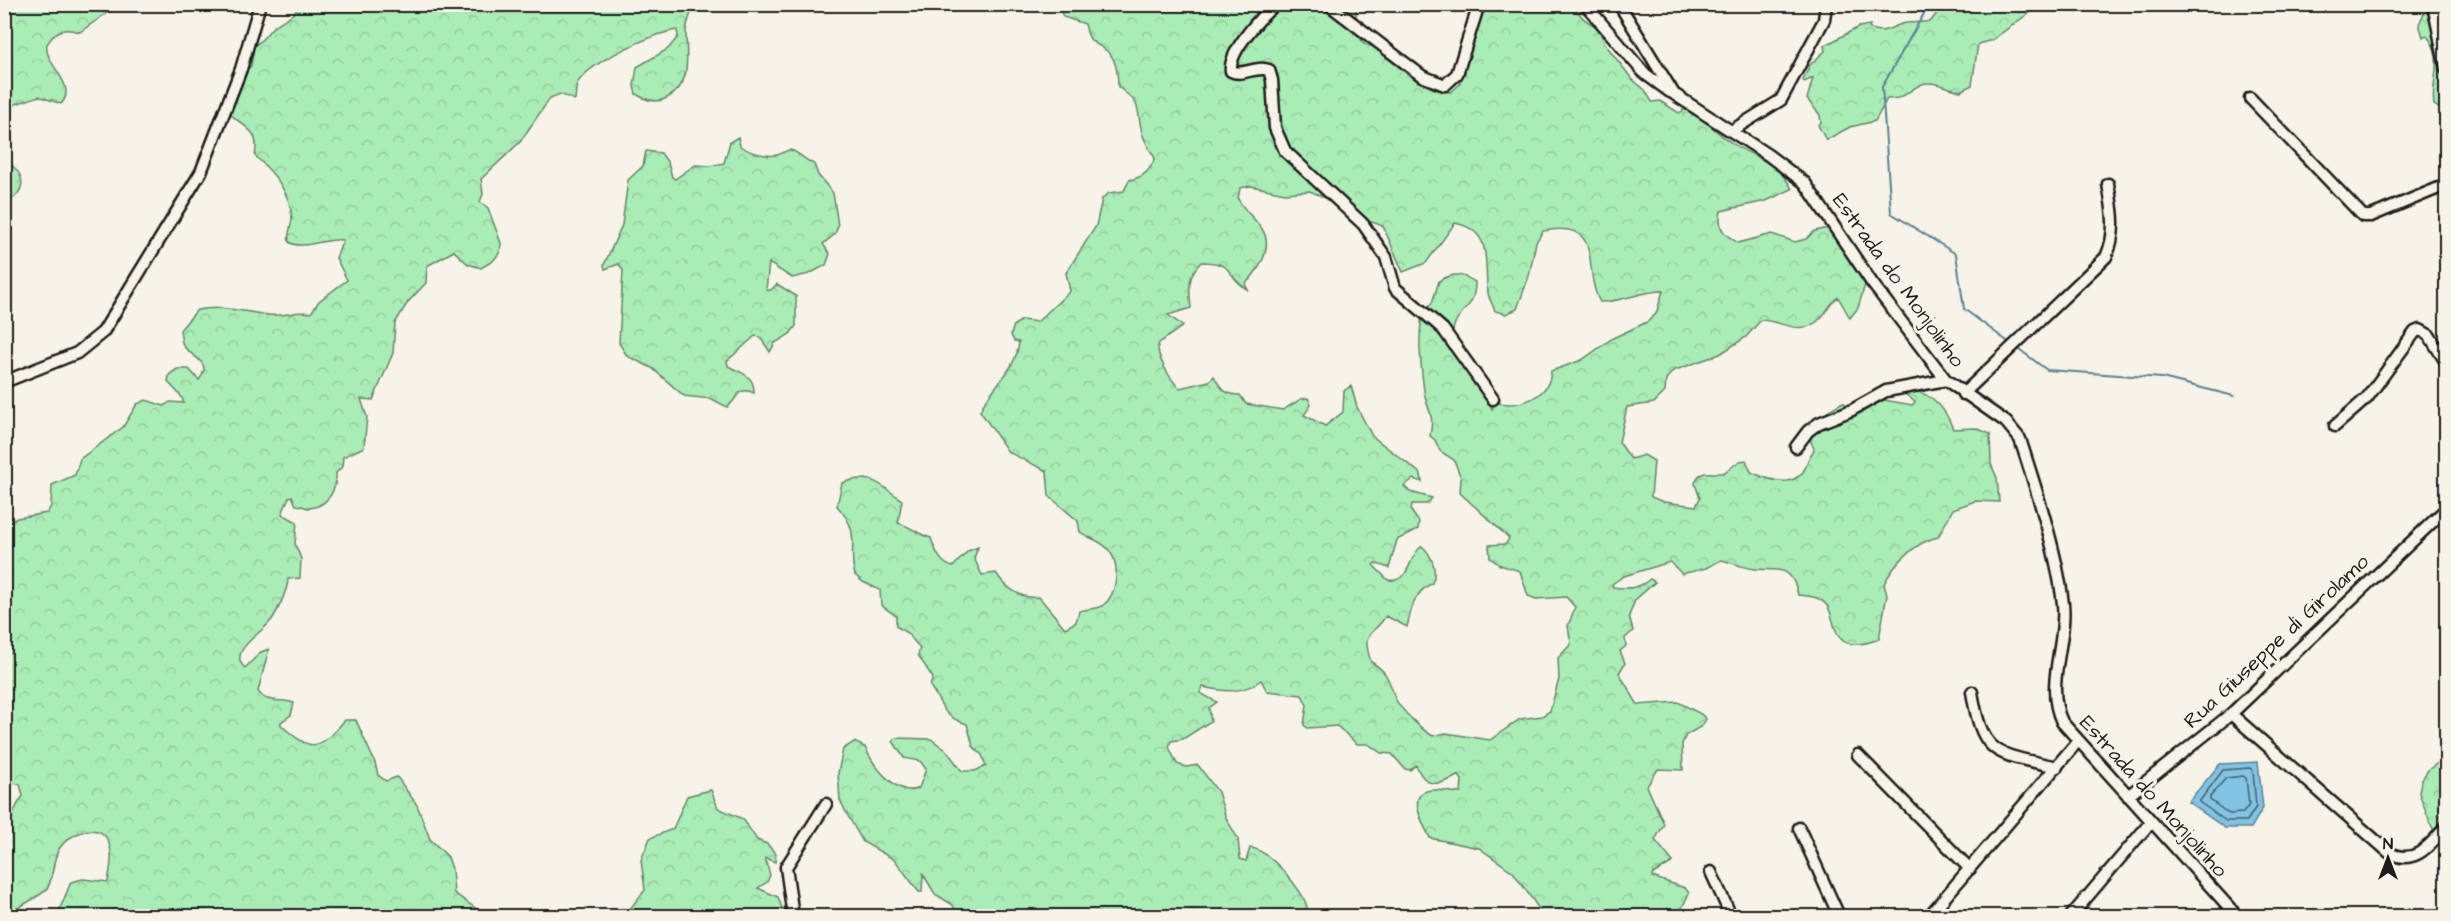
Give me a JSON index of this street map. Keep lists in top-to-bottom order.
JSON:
{
  "streets": {
    "street": ["Estrada do Monjolinho", "Rua Giuseppe di Girolamo"]
  },
  "crossings": [
    ["Estrada do Monjolinho", "Rua Giuseppe di Girolamo"]
  ],
  "north": "top"
}
